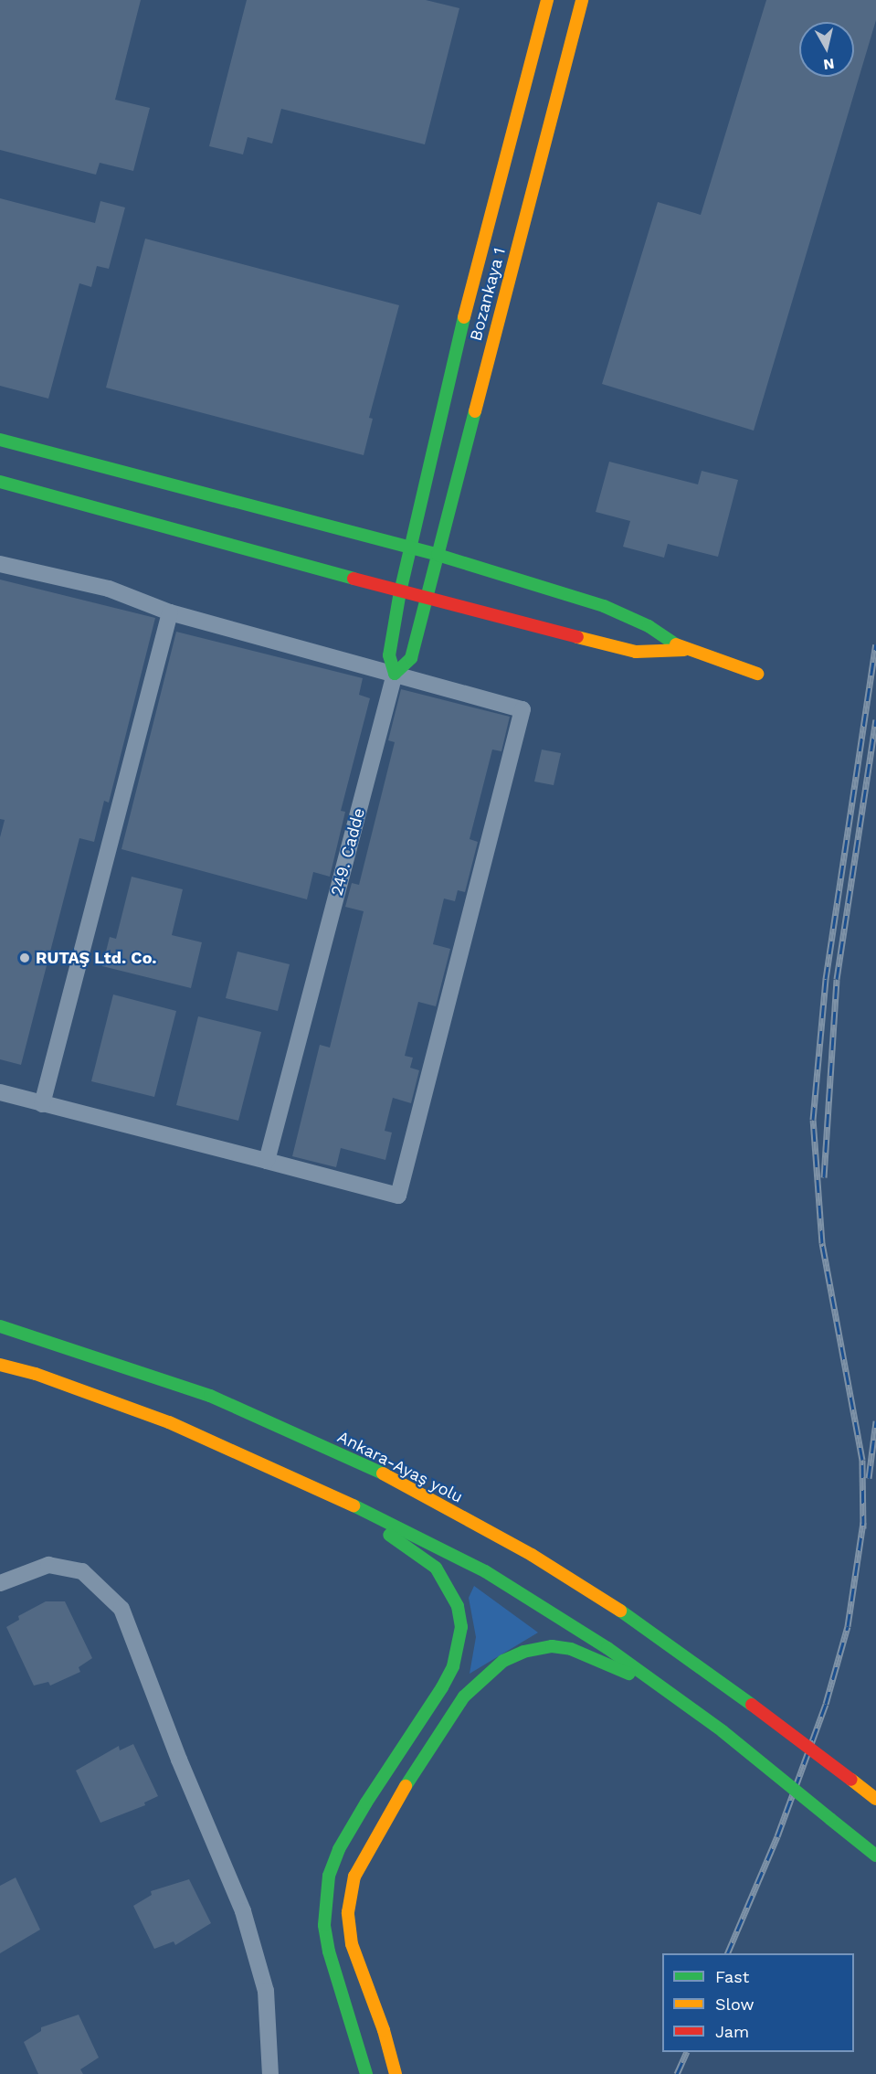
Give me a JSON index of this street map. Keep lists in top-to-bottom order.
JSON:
{
  "streets": {
    "main road": ["Bozankaya 1", "Ankara-Ayaş yolu"],
    "street": ["249. Cadde"]
  },
  "crossings": [
    ["Bozankaya 1", "249. Cadde"]
  ],
  "places": ["RUTAŞ Ltd. Co."],
  "legend": ["Fast", "Slow", "Jam"],
  "north": "bottom"
}
